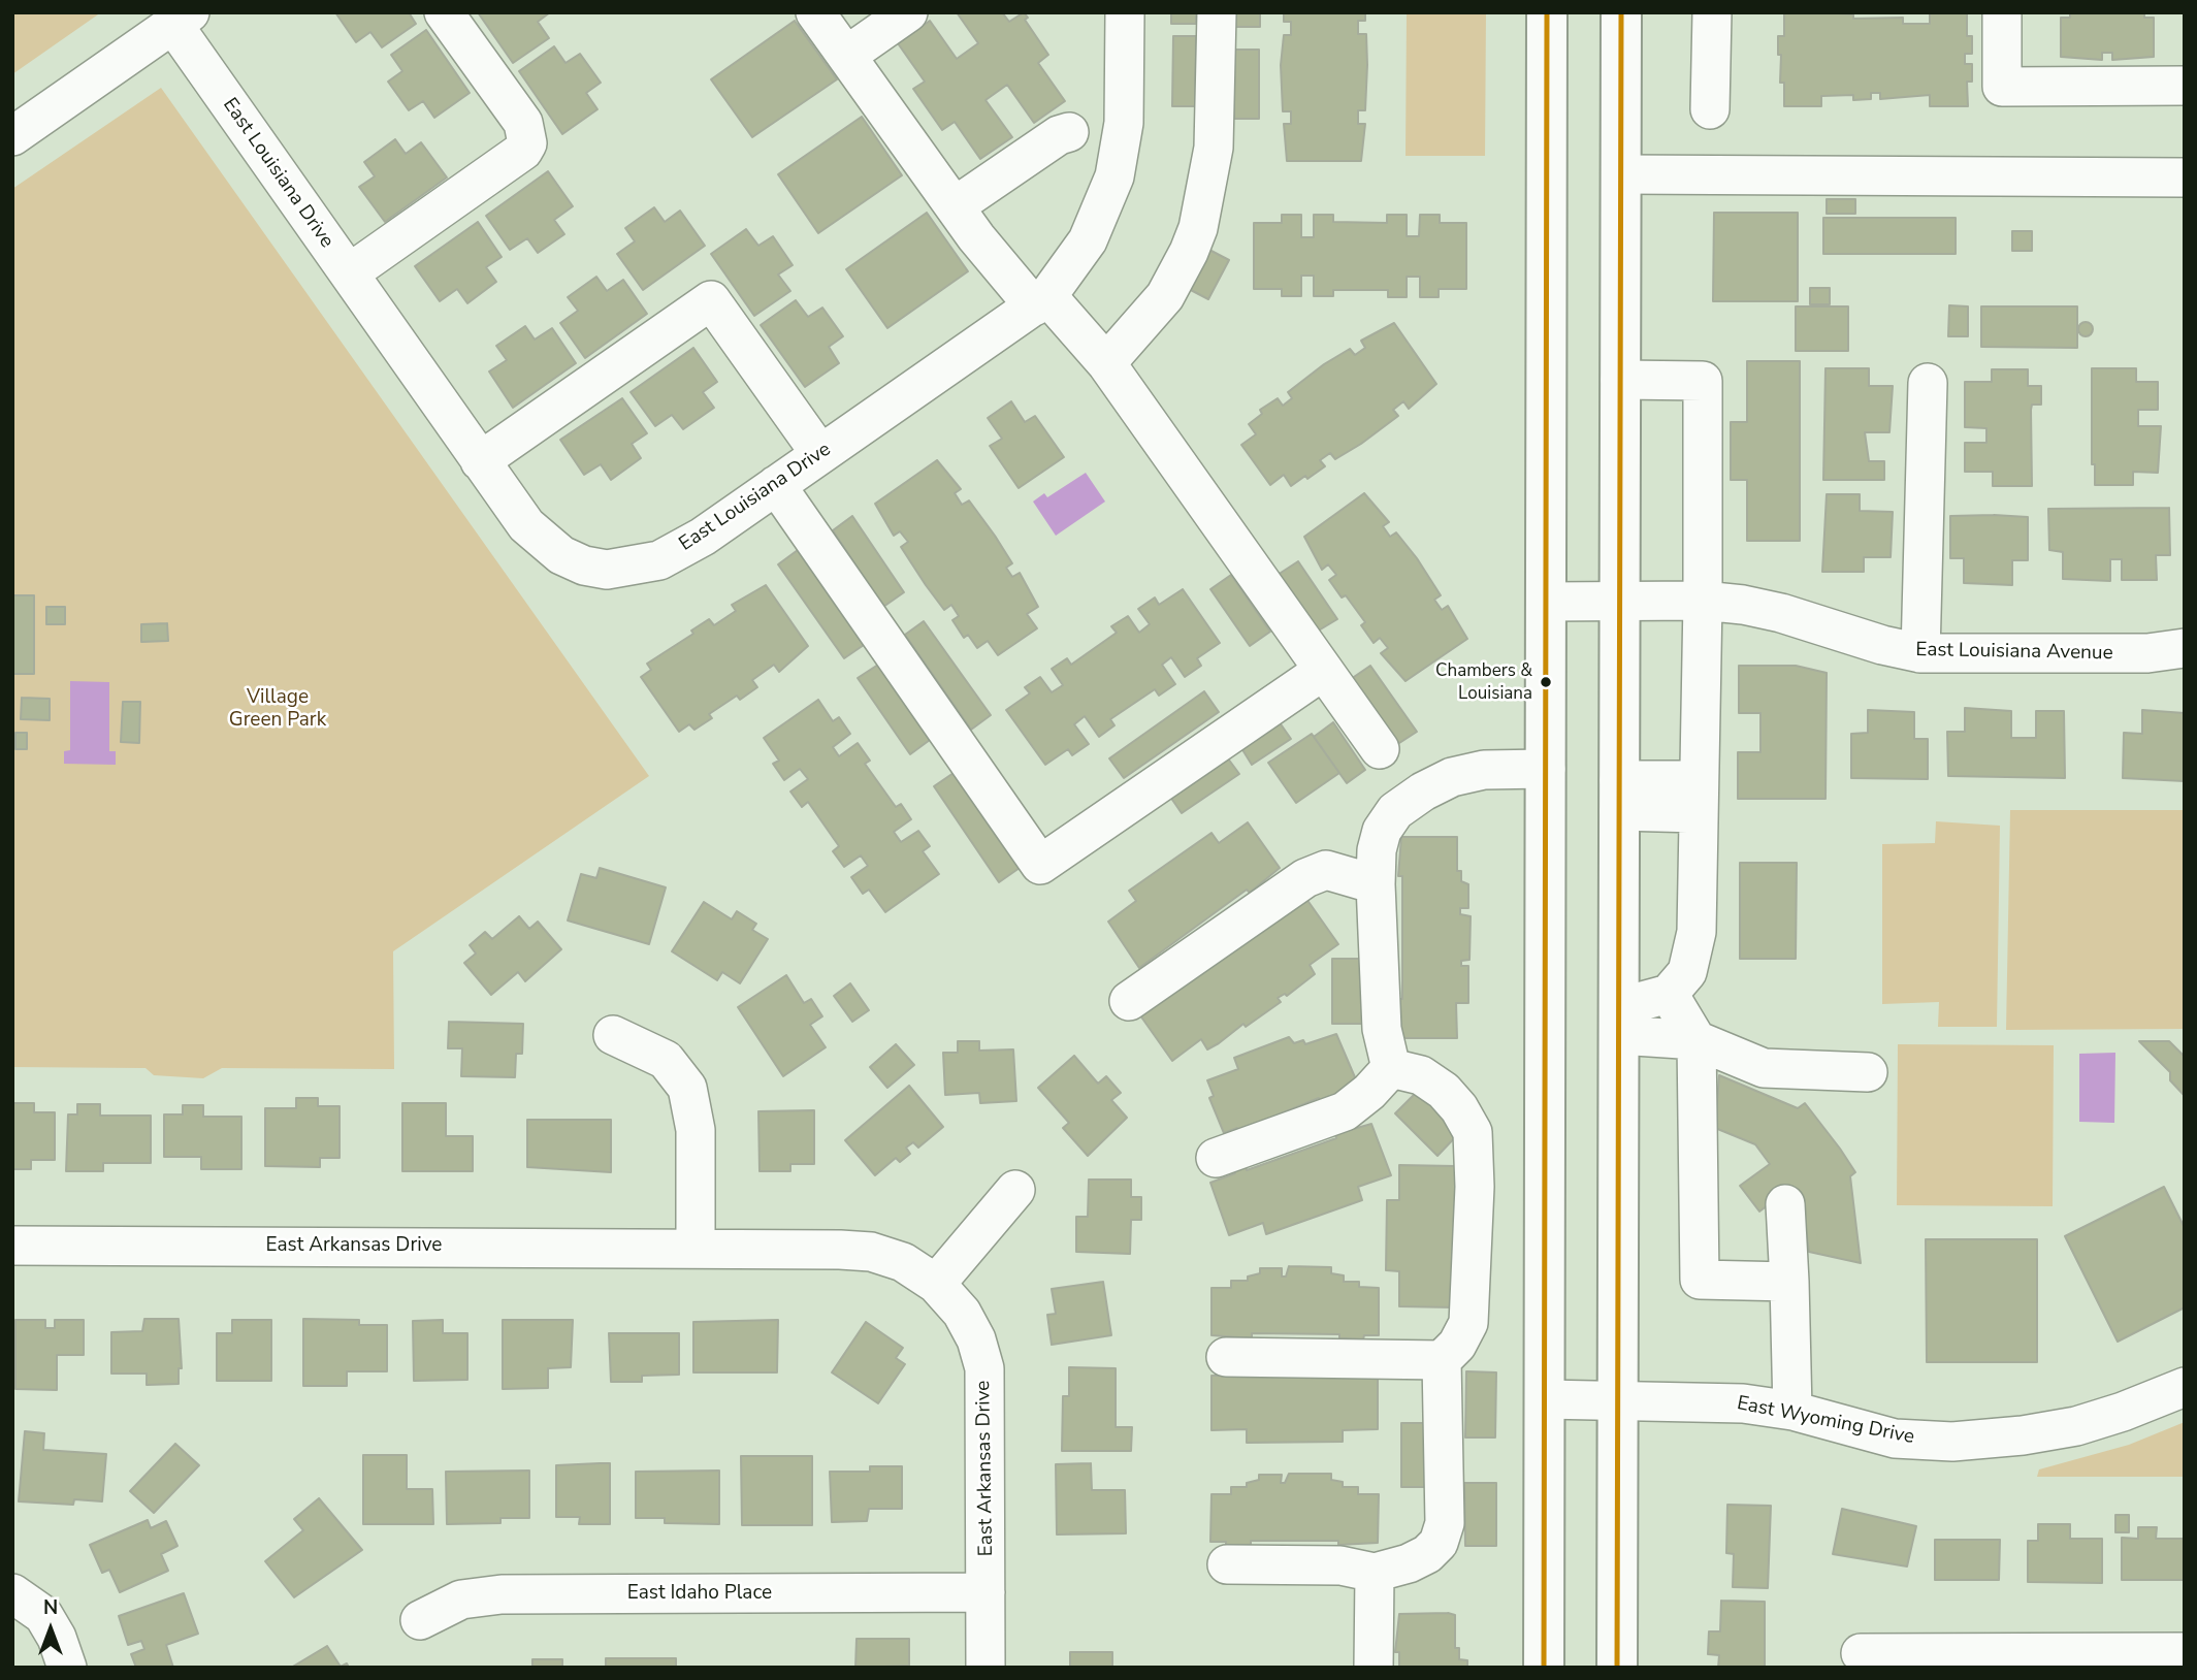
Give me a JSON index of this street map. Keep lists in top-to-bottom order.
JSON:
{
  "streets": {
    "street": [
      "East Louisiana Drive",
      "East Louisiana Avenue",
      "East Arkansas Drive",
      "East Wyoming Drive",
      "East Idaho Place"
    ]
  },
  "crossings": [
    ["East Arkansas Drive", "East Idaho Place"]
  ],
  "parks": ["Village Green Park"],
  "places": ["Chambers & Louisiana"],
  "north": "top"
}
